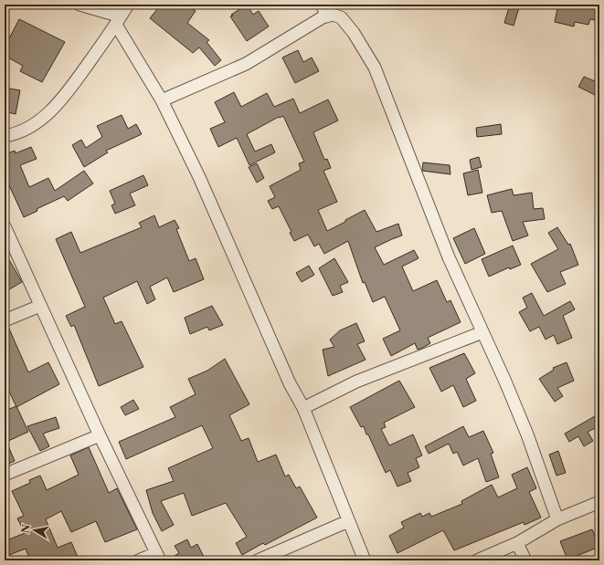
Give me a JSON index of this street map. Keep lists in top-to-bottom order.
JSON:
{
  "north": "left"
}
